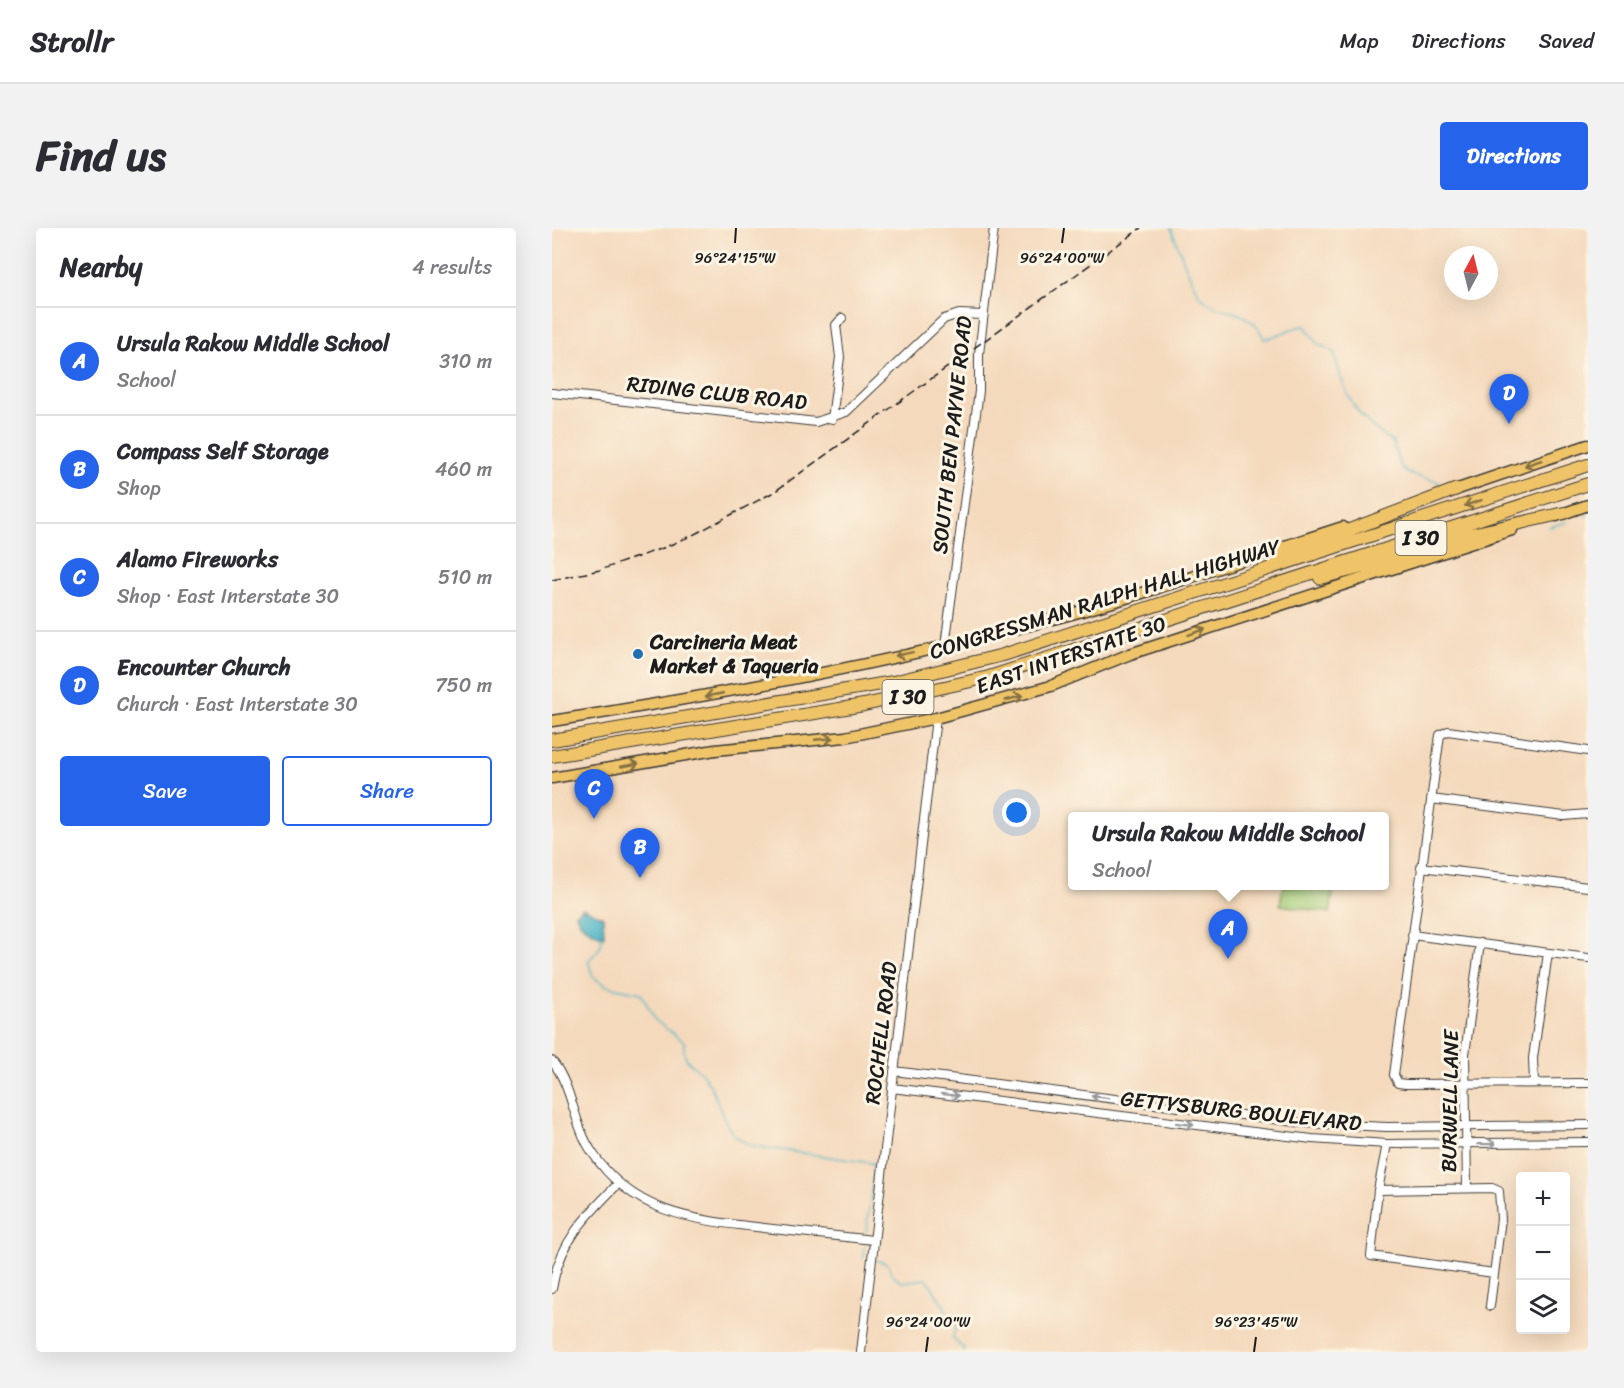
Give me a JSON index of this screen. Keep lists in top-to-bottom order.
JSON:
{
  "streets": {
    "highway": ["I 30", "CONGRESSMAN RALPH HALL HIGHWAY"],
    "main road": ["EAST INTERSTATE 30"],
    "street": [
      "RIDING CLUB ROAD",
      "SOUTH BEN PAYNE ROAD",
      "ROCHELL ROAD",
      "BURWELL LANE",
      "GETTYSBURG BOULEVARD"
    ]
  },
  "crossings": [
    ["RIDING CLUB ROAD", "SOUTH BEN PAYNE ROAD"],
    ["SOUTH BEN PAYNE ROAD", "EAST INTERSTATE 30"],
    ["EAST INTERSTATE 30", "ROCHELL ROAD"],
    ["ROCHELL ROAD", "GETTYSBURG BOULEVARD"],
    ["BURWELL LANE", "GETTYSBURG BOULEVARD"]
  ],
  "places": ["Carcineria Meat Market & Taqueria"],
  "north": "top",
  "page": {
    "header": "Strollr",
    "nav": ["Map", "Directions", "Saved"],
    "title": "Find us",
    "buttons": [
      "Directions",
      ["Save", "Share"]
    ],
    "heading": ["Nearby", "4 results"],
    "list": [
      {
        "mark": "A",
        "name": "Ursula Rakow Middle School",
        "note": "School",
        "value": "310 m"
      },
      {
        "mark": "B",
        "name": "Compass Self Storage",
        "note": "Shop",
        "value": "460 m"
      },
      {
        "mark": "C",
        "name": "Alamo Fireworks",
        "note": "Shop · East Interstate 30",
        "value": "510 m"
      },
      {
        "mark": "D",
        "name": "Encounter Church",
        "note": "Church · East Interstate 30",
        "value": "750 m"
      }
    ],
    "pins": [
      "D",
      "C",
      "B",
      "A"
    ],
    "popup": ["Ursula Rakow Middle School", "School"],
    "map_buttons": ["+", "−"]
  },
  "coordinates": ["96°24'15\"W", "96°24'00\"W", "96°23'45\"W"]
}
